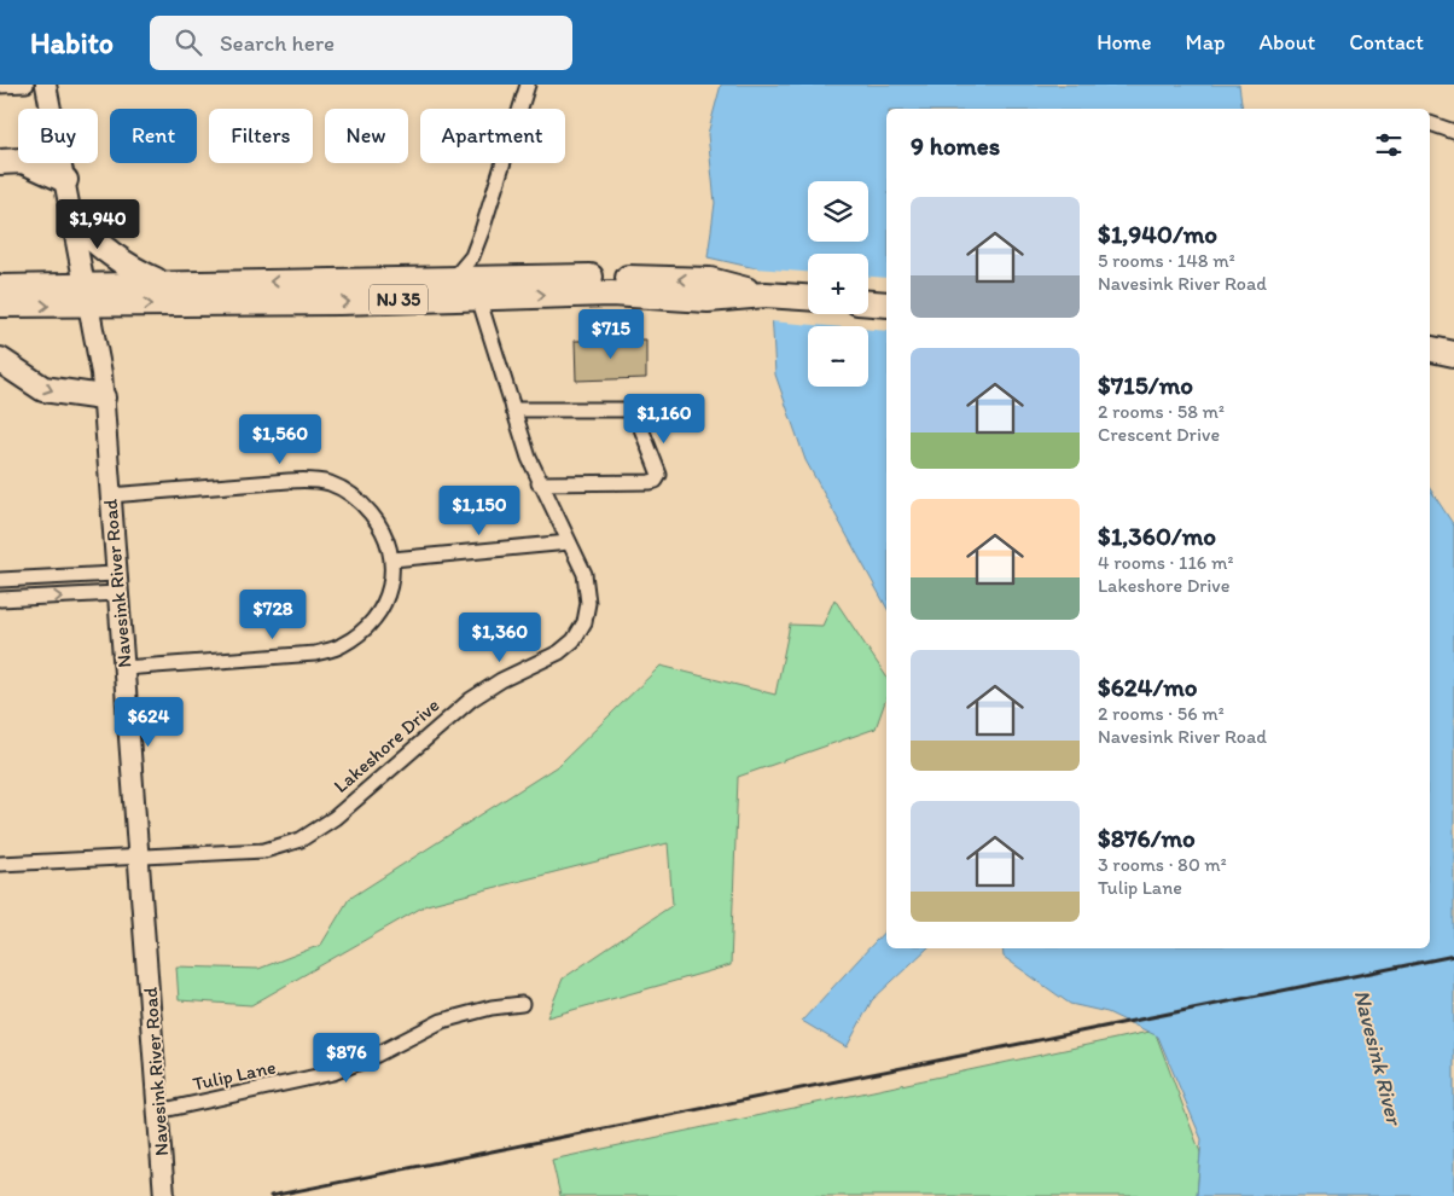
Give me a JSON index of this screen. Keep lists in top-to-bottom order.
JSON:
{
  "streets": {
    "highway": ["NJ 35"],
    "main road": ["Navesink River Road"],
    "street": ["Lakeshore Drive", "Tulip Lane"]
  },
  "crossings": [
    ["NJ 35", "Navesink River Road"],
    ["NJ 35", "Lakeshore Drive"],
    ["Navesink River Road", "Lakeshore Drive"],
    ["Navesink River Road", "Tulip Lane"]
  ],
  "water": ["Navesink River"],
  "page": {
    "header": "Habito",
    "search": "Search here",
    "nav": [
      "Home",
      "Map",
      "About",
      "Contact"
    ],
    "chip": [
      "Buy",
      "Rent",
      "Filters",
      "New",
      "Apartment"
    ],
    "heading": "9 homes",
    "map_buttons": ["+", "−"],
    "list": [
      {
        "name": "$1,940/mo",
        "note": "5 rooms · 148 m² · Navesink River Road"
      },
      {
        "name": "$715/mo",
        "note": "2 rooms · 58 m² · Crescent Drive"
      },
      {
        "name": "$1,360/mo",
        "note": "4 rooms · 116 m² · Lakeshore Drive"
      },
      {
        "name": "$624/mo",
        "note": "2 rooms · 56 m² · Navesink River Road"
      },
      {
        "name": "$876/mo",
        "note": "3 rooms · 80 m² · Tulip Lane"
      }
    ],
    "price": [
      "$1,940",
      "$715",
      "$1,160",
      "$1,560",
      "$1,150",
      "$728",
      "$1,360",
      "$624",
      "$876"
    ]
  }
}
